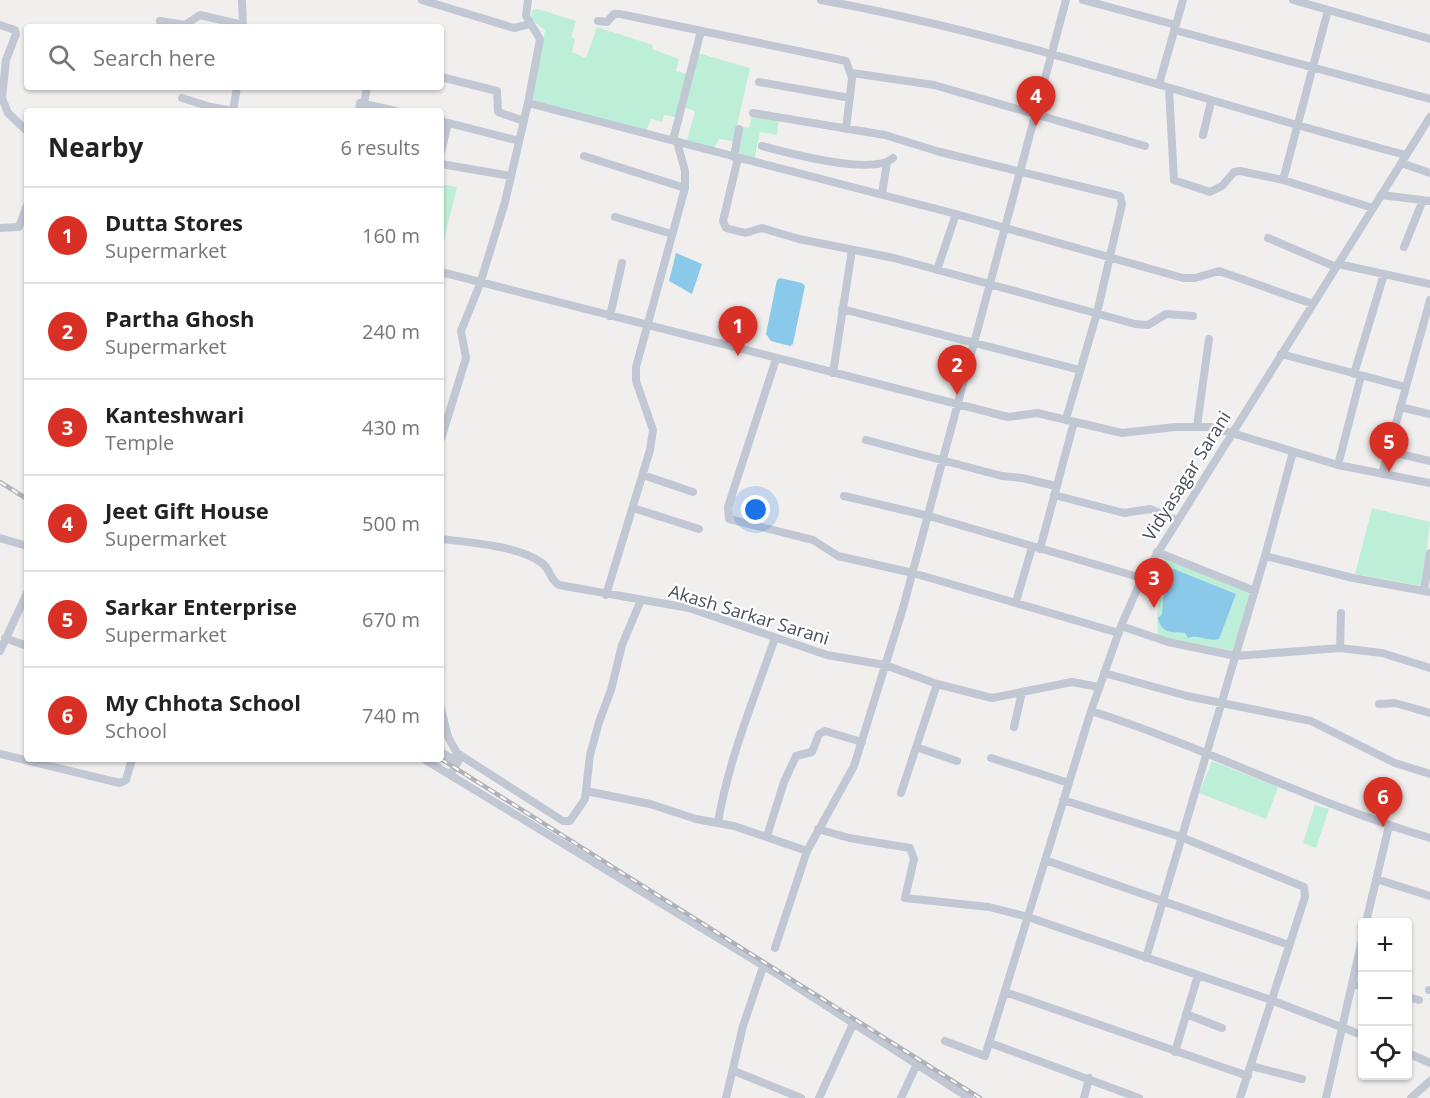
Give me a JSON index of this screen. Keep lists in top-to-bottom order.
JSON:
{
  "streets": {
    "street": ["Vidyasagar Sarani", "Akash Sarkar Sarani"]
  },
  "crossings": [
    ["Vidyasagar Sarani", "Akash Sarkar Sarani"]
  ],
  "page": {
    "search": "Search here",
    "pins": [
      "4",
      "1",
      "2",
      "5",
      "3",
      "6"
    ],
    "heading": ["Nearby", "6 results"],
    "list": [
      {
        "mark": "1",
        "name": "Dutta Stores",
        "note": "Supermarket",
        "value": "160 m"
      },
      {
        "mark": "2",
        "name": "Partha Ghosh",
        "note": "Supermarket",
        "value": "240 m"
      },
      {
        "mark": "3",
        "name": "Kanteshwari",
        "note": "Temple",
        "value": "430 m"
      },
      {
        "mark": "4",
        "name": "Jeet Gift House",
        "note": "Supermarket",
        "value": "500 m"
      },
      {
        "mark": "5",
        "name": "Sarkar Enterprise",
        "note": "Supermarket",
        "value": "670 m"
      },
      {
        "mark": "6",
        "name": "My Chhota School",
        "note": "School",
        "value": "740 m"
      }
    ],
    "map_buttons": ["+", "−"]
  }
}
